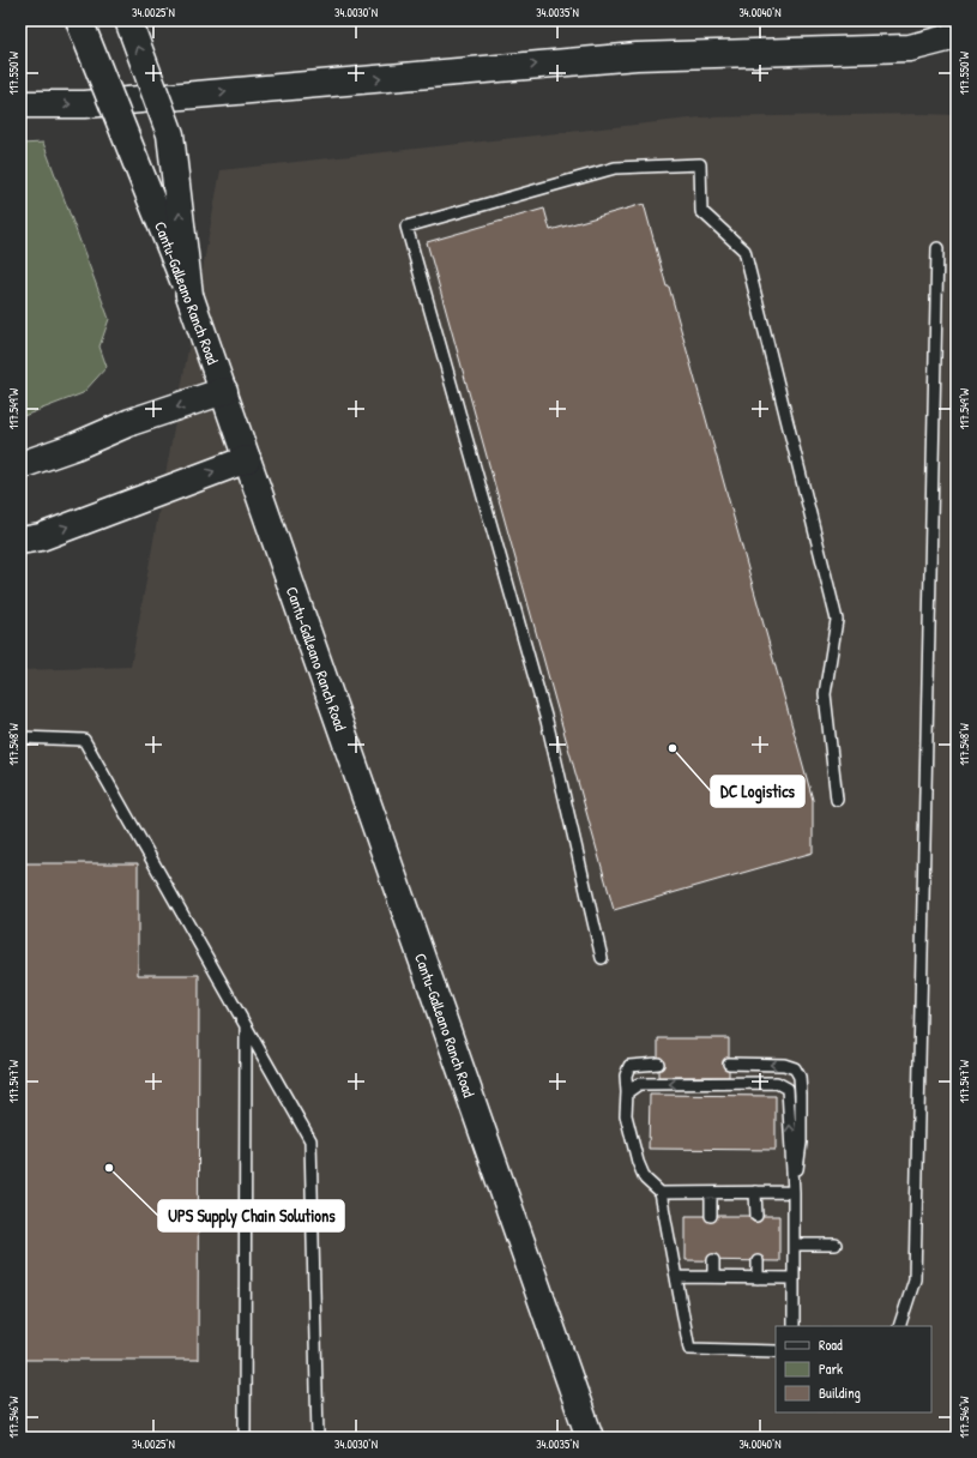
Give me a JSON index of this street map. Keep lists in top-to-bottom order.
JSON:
{
  "streets": {
    "main road": ["Cantu-Galleano Ranch Road"]
  },
  "places": ["DC Logistics", "UPS Supply Chain Solutions"],
  "legend": ["Road", "Park", "Building"],
  "coordinates": [
    "34.0025°N",
    "34.0030°N",
    "34.0035°N",
    "34.0040°N",
    "117.550°W",
    "117.549°W",
    "117.548°W",
    "117.547°W",
    "117.546°W"
  ]
}
